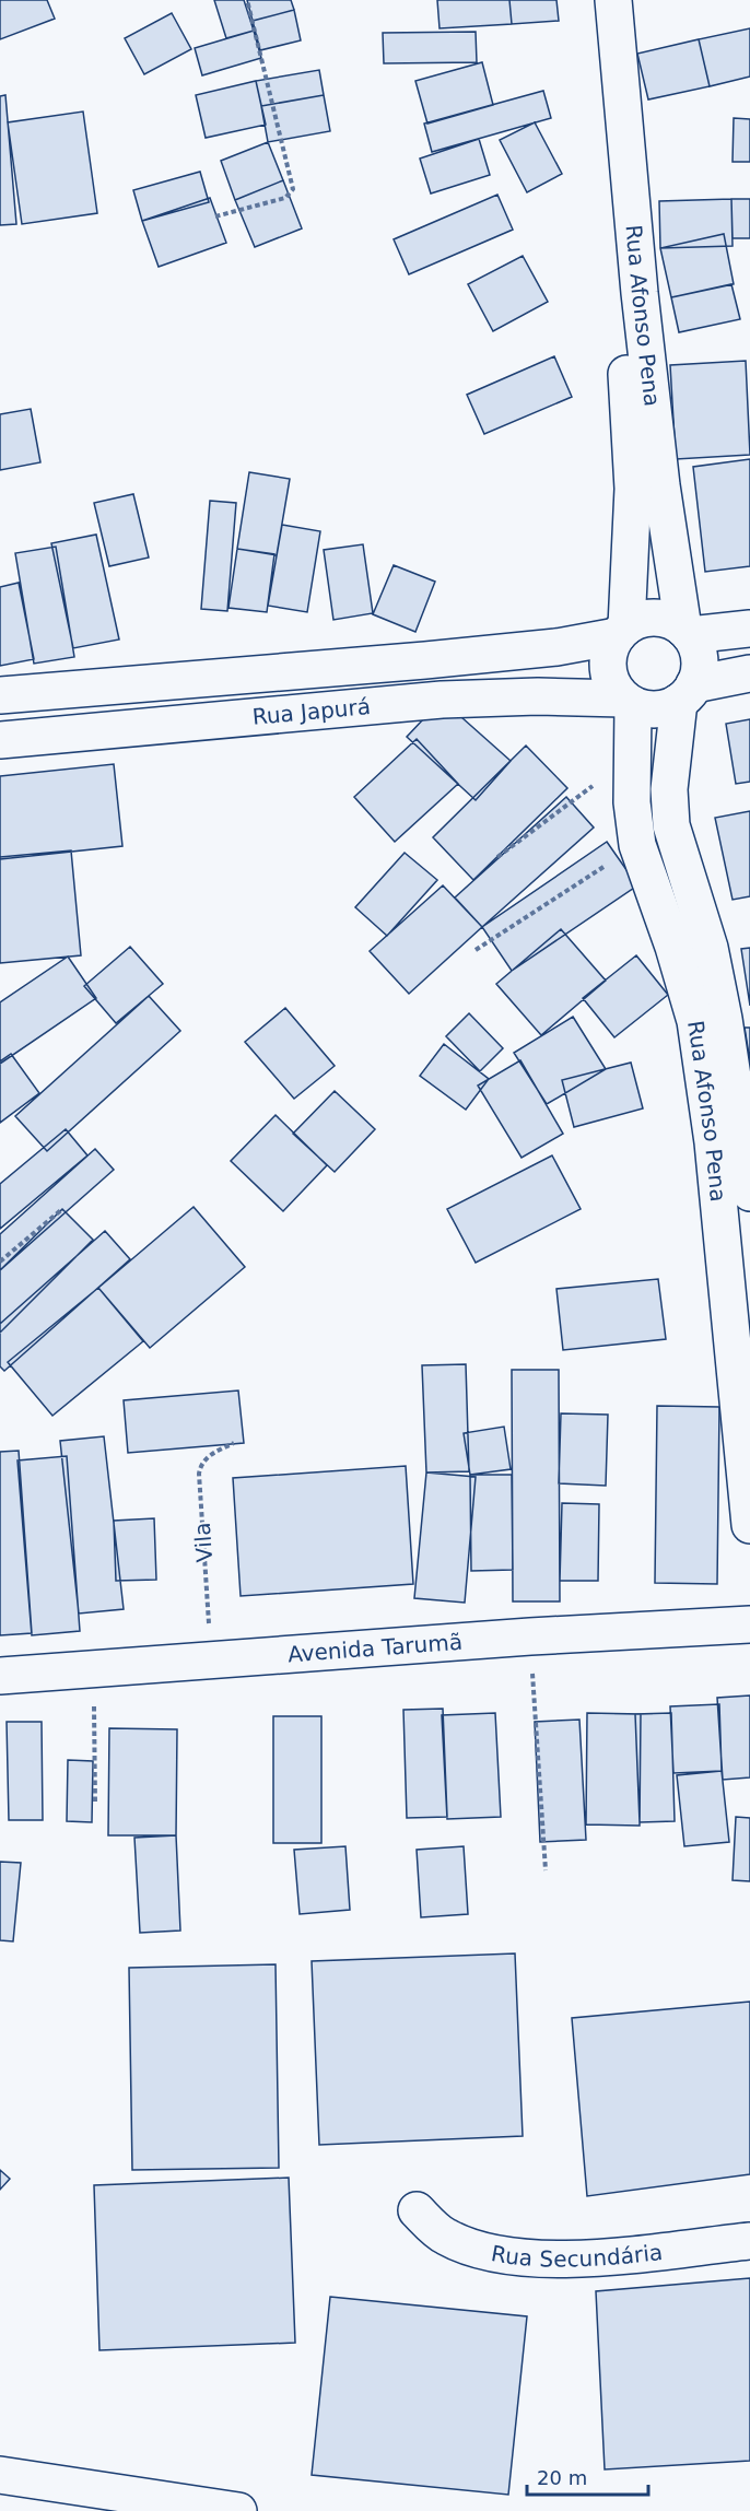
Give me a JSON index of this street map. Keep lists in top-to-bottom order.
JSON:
{
  "streets": {
    "street": [
      "Rua Afonso Pena",
      "Rua Japurá",
      "Avenida Tarumã",
      "Rua Secundária"
    ],
    "path": ["Vila"]
  },
  "crossings": [
    ["Rua Afonso Pena", "Rua Japurá"],
    ["Vila", "Avenida Tarumã"]
  ],
  "scale_bar": "20 m"
}
